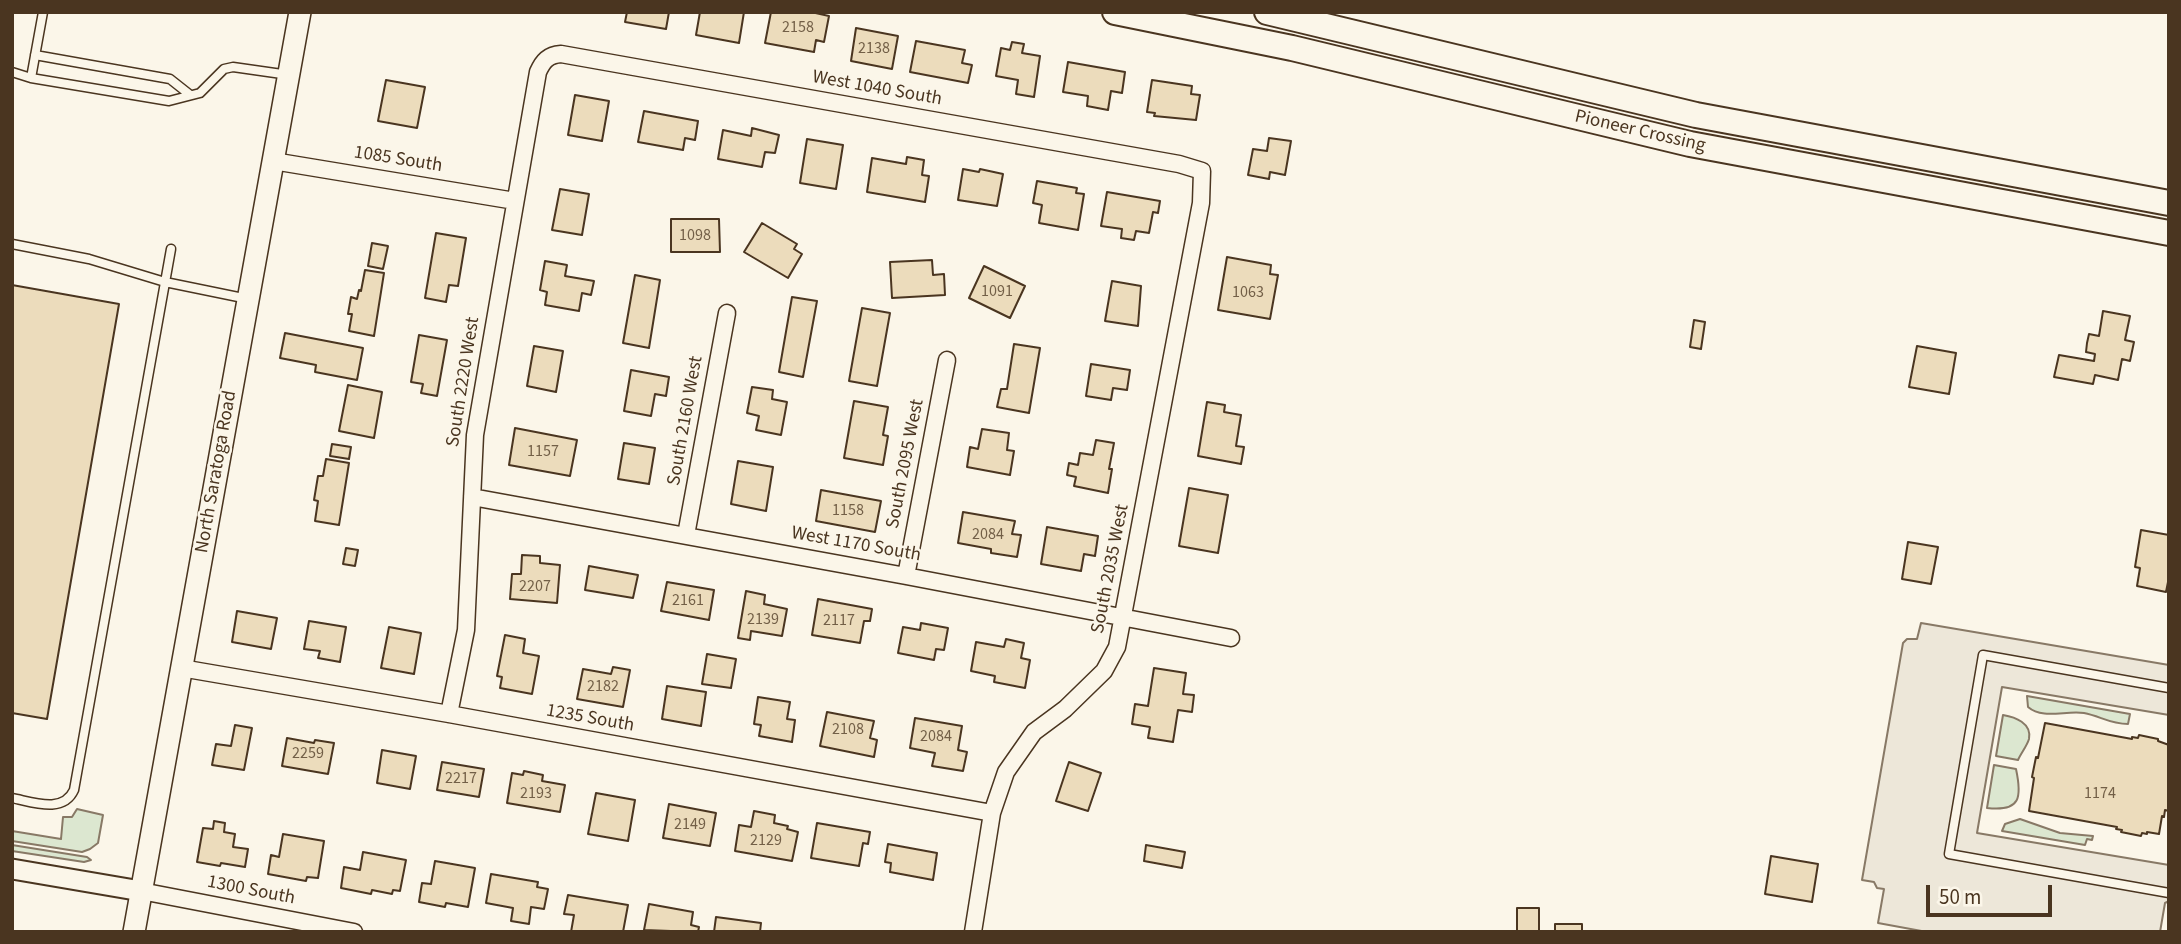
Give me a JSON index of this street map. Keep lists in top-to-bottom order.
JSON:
{
  "streets": {
    "highway": ["Pioneer Crossing"],
    "main road": ["North Saratoga Road"],
    "street": [
      "West 1040 South",
      "1085 South",
      "South 2220 West",
      "South 2160 West",
      "South 2095 West",
      "West 1170 South",
      "South 2035 West",
      "1235 South",
      "1300 South"
    ]
  },
  "crossings": [
    ["West 1040 South", "South 2220 West"],
    ["West 1040 South", "South 2035 West"],
    ["1085 South", "South 2220 West"],
    ["1085 South", "North Saratoga Road"],
    ["South 2220 West", "West 1170 South"],
    ["South 2220 West", "1235 South"],
    ["South 2160 West", "West 1170 South"],
    ["South 2095 West", "West 1170 South"],
    ["North Saratoga Road", "1235 South"],
    ["North Saratoga Road", "1300 South"],
    ["West 1170 South", "South 2035 West"],
    ["South 2035 West", "1235 South"]
  ],
  "house_numbers": [
    "2158",
    "2138",
    "1098",
    "1091",
    "1063",
    "1157",
    "1158",
    "2084",
    "2207",
    "2161",
    "2139",
    "2117",
    "2182",
    "2108",
    "2084",
    "2259",
    "2217",
    "2193",
    "1174",
    "2149",
    "2129"
  ],
  "scale_bar": "50 m"
}
